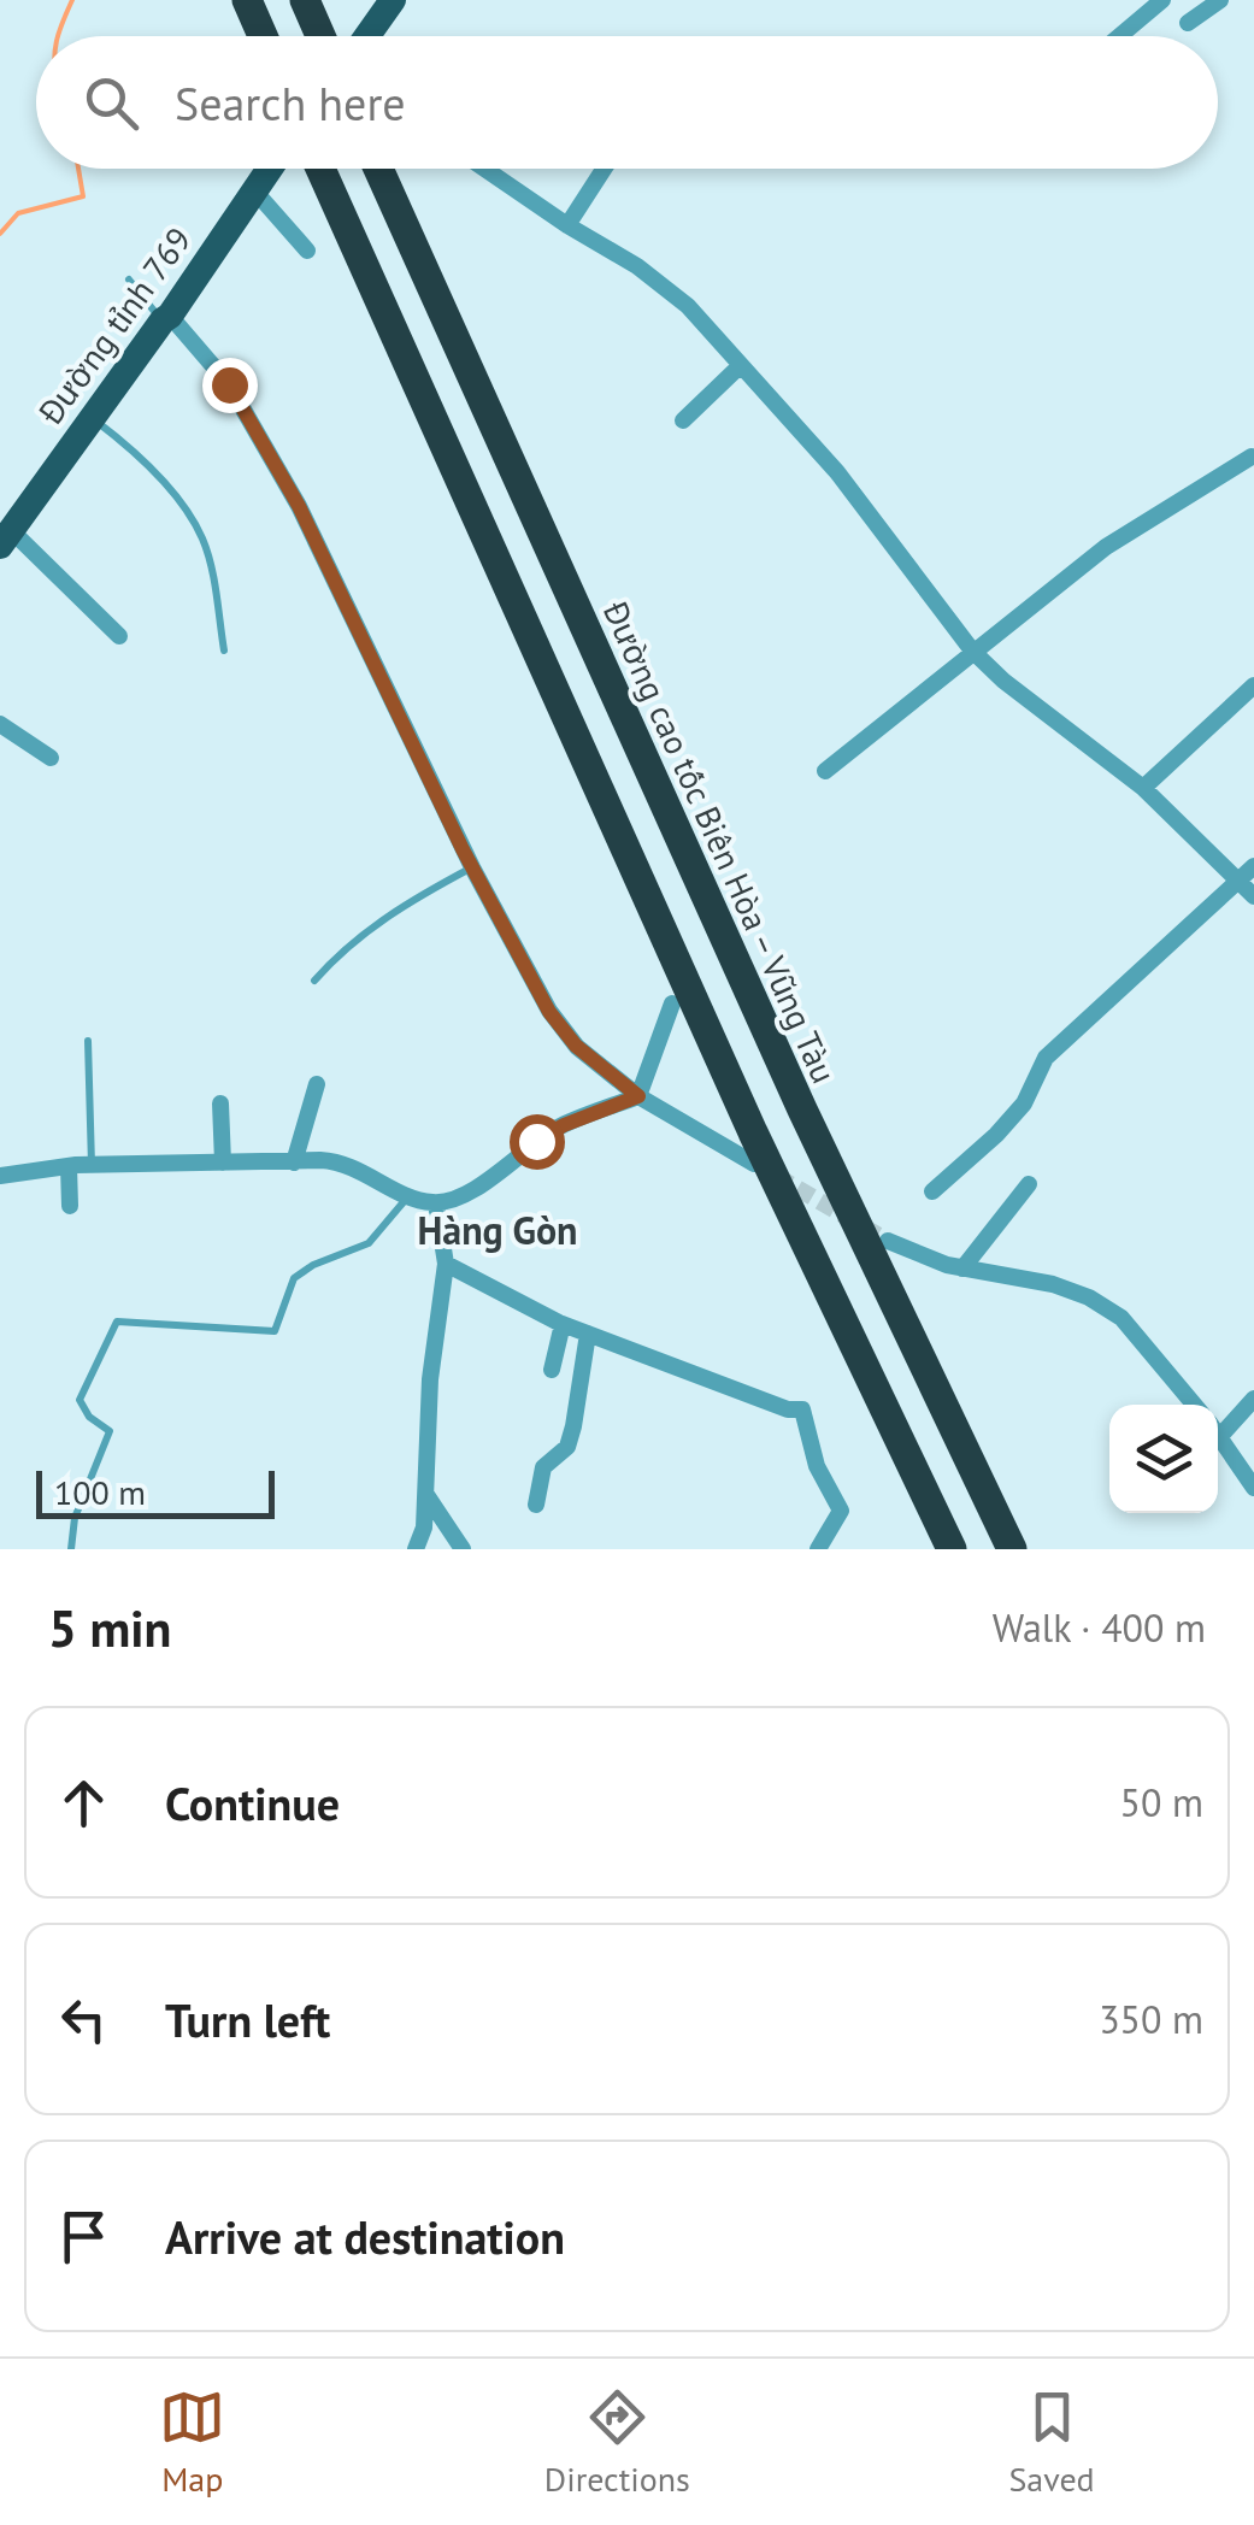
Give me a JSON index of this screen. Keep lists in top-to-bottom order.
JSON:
{
  "streets": {
    "highway": ["Đường cao tốc Biên Hòa – Vũng Tàu"],
    "main road": ["Đường tỉnh 769"]
  },
  "districts": ["Hàng Gòn"],
  "scale_bar": "100 m",
  "page": {
    "search": "Search here",
    "scale": "100 m",
    "heading": ["5 min", "Walk · 400 m"],
    "list": [
      ["Continue", "50 m"],
      ["Turn left", "350 m"],
      "Arrive at destination"
    ],
    "nav": ["Map", "Directions", "Saved"]
  }
}
